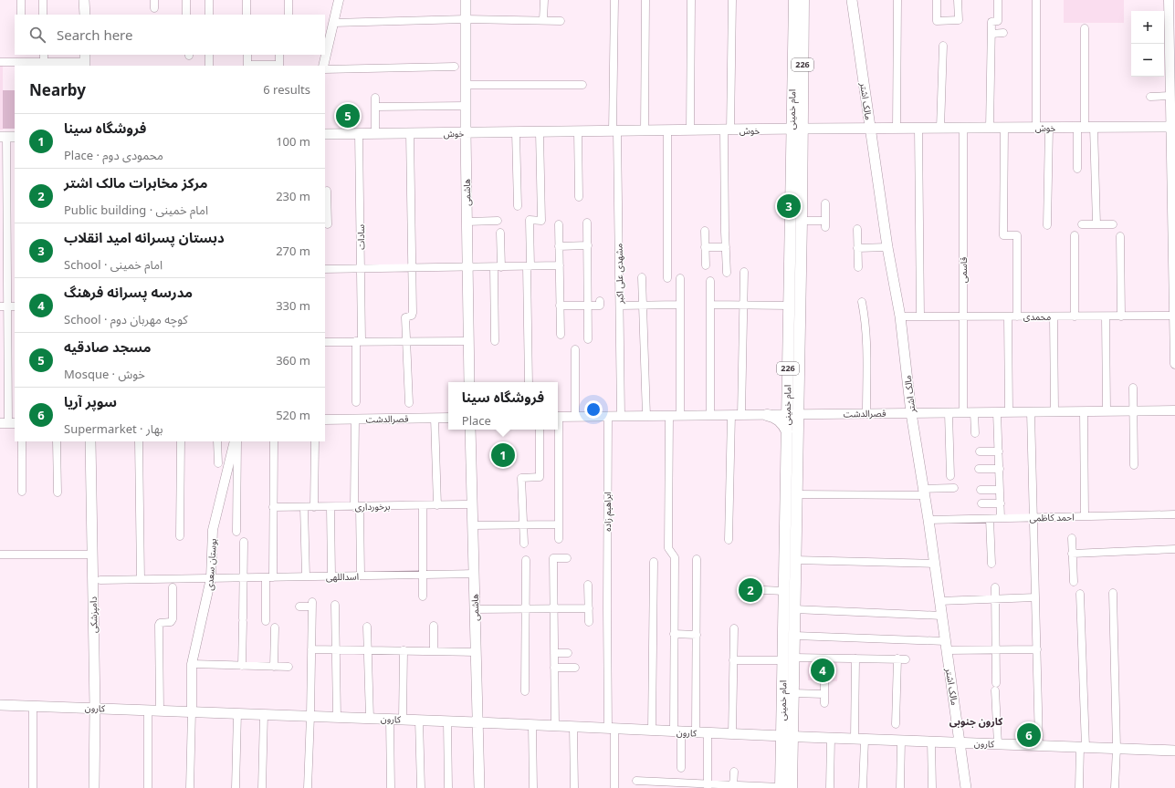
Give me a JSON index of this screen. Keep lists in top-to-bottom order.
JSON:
{
  "streets": {
    "main road": [
      "226",
      "مالک اشتر",
      "امام خمینی",
      "خوش",
      "هاشمی",
      "دامپزشکی",
      "کارون"
    ],
    "street": [
      "سادات",
      "قاسمی",
      "مشهدی علی اکبر",
      "محمدی",
      "قصرالدشت",
      "برخورداری",
      "ابراهیم زاده",
      "احمد کاظمی",
      "بوستان سعدی",
      "اسداللهی"
    ]
  },
  "crossings": [
    ["مالک اشتر", "خوش"],
    ["مالک اشتر", "محمدی"],
    ["مالک اشتر", "قصرالدشت"],
    ["مالک اشتر", "احمد کاظمی"],
    ["مالک اشتر", "کارون"],
    ["امام خمینی", "خوش"],
    ["امام خمینی", "قصرالدشت"],
    ["امام خمینی", "کارون"],
    ["خوش", "هاشمی"],
    ["خوش", "سادات"],
    ["خوش", "قاسمی"],
    ["خوش", "مشهدی علی اکبر"],
    ["هاشمی", "برخورداری"],
    ["هاشمی", "اسداللهی"],
    ["هاشمی", "کارون"],
    ["قاسمی", "محمدی"],
    ["قاسمی", "قصرالدشت"],
    ["مشهدی علی اکبر", "قصرالدشت"],
    ["قصرالدشت", "ابراهیم زاده"],
    ["ابراهیم زاده", "کارون"],
    ["بوستان سعدی", "اسداللهی"],
    ["بوستان سعدی", "کارون"],
    ["دامپزشکی", "کارون"]
  ],
  "districts": ["کارون جنوبی"],
  "page": {
    "map_buttons": ["+", "−"],
    "search": "Search here",
    "heading": ["Nearby", "6 results"],
    "pins": [
      "5",
      "3",
      "1",
      "2",
      "4",
      "6"
    ],
    "list": [
      {
        "mark": "1",
        "name": "فروشگاه سینا",
        "note": "Place · محمودی دوم",
        "value": "100 m"
      },
      {
        "mark": "2",
        "name": "مرکز مخابرات مالک اشتر",
        "note": "Public building · امام خمینی",
        "value": "230 m"
      },
      {
        "mark": "3",
        "name": "دبستان پسرانه امید انقلاب",
        "note": "School · امام خمینی",
        "value": "270 m"
      },
      {
        "mark": "4",
        "name": "مدرسه پسرانه فرهنگ",
        "note": "School · کوچه مهربان دوم",
        "value": "330 m"
      },
      {
        "mark": "5",
        "name": "مسجد صادقیه",
        "note": "Mosque · خوش",
        "value": "360 m"
      },
      {
        "mark": "6",
        "name": "سوپر آریا",
        "note": "Supermarket · بهار",
        "value": "520 m"
      }
    ],
    "popup": ["فروشگاه سینا", "Place"]
  }
}
